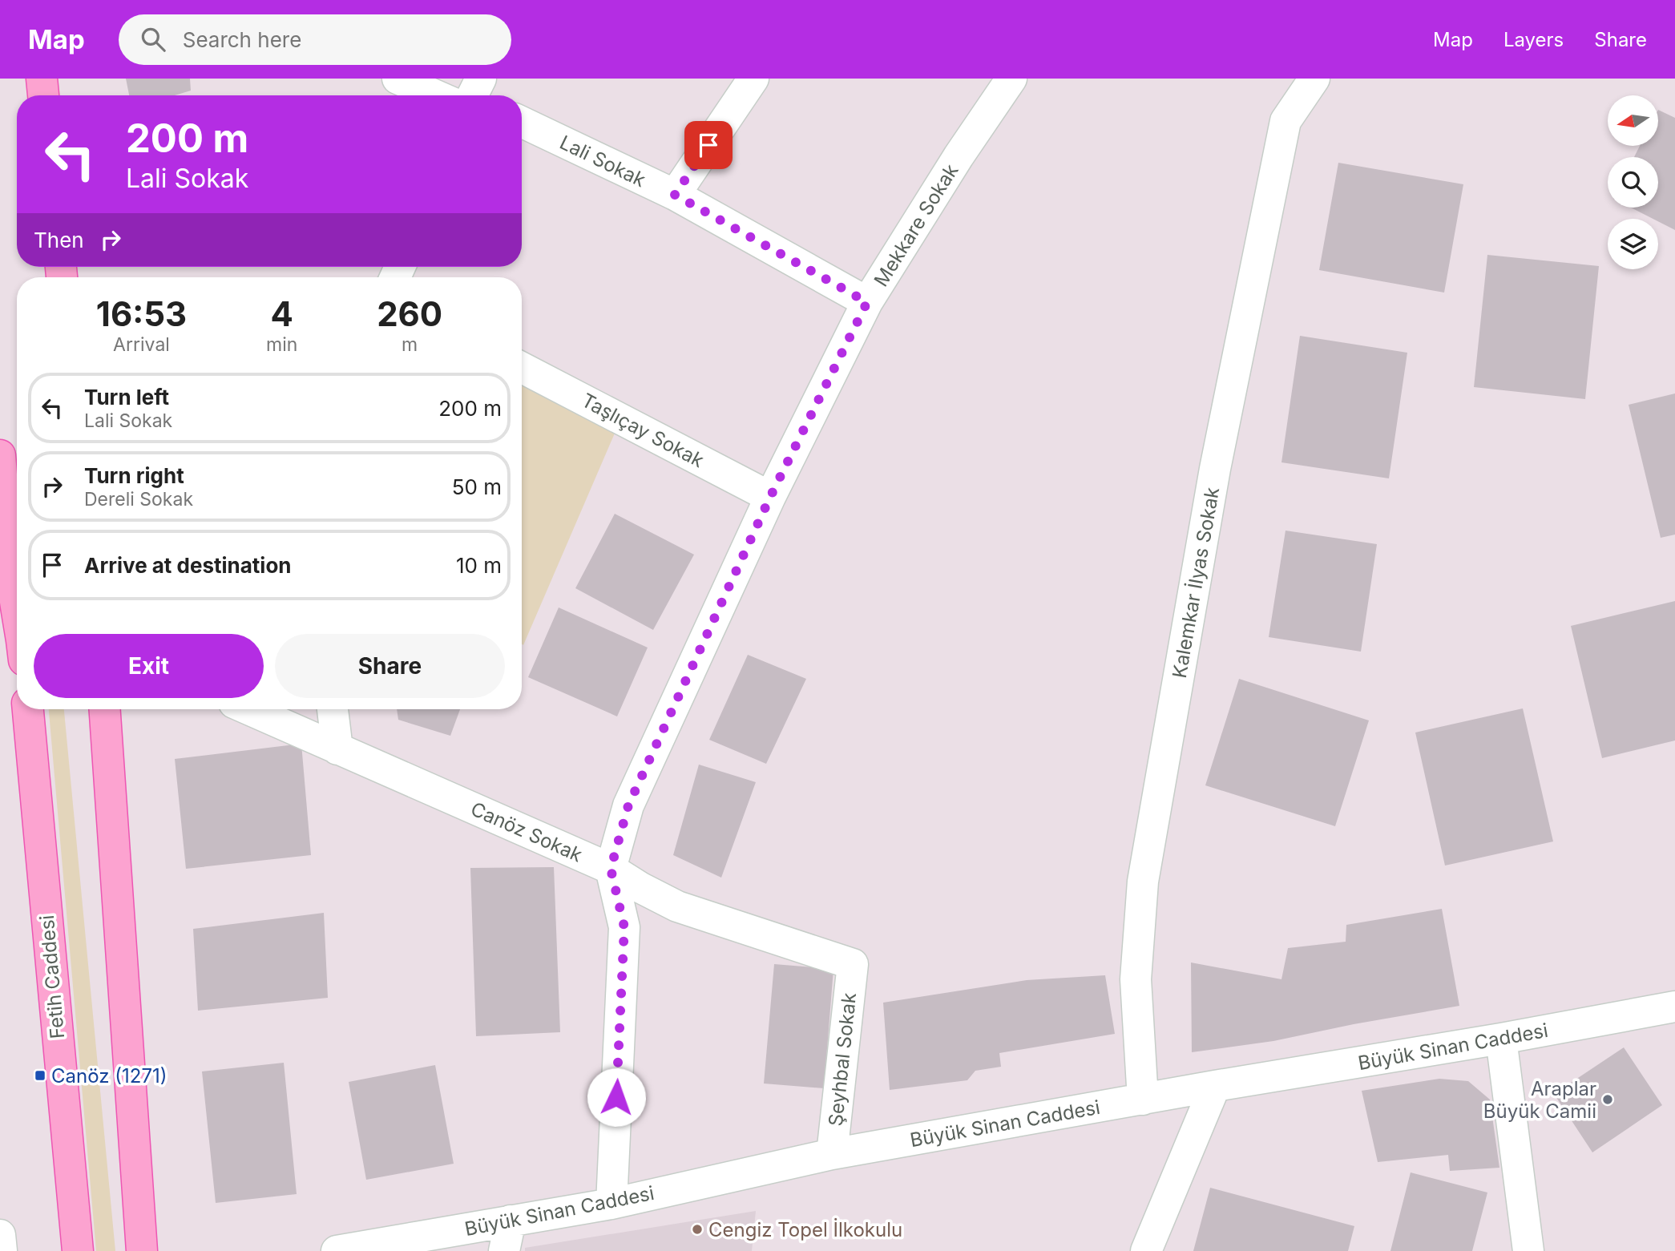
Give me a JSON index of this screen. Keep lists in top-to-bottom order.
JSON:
{
  "streets": {
    "main road": ["Fetih Caddesi"],
    "street": [
      "Lali Sokak",
      "Mekkare Sokak",
      "Taşlıçay Sokak",
      "Kalemkar İlyas Sokak",
      "Canöz Sokak",
      "Büyük Sinan Caddesi",
      "Şeyhbal Sokak"
    ]
  },
  "crossings": [
    ["Lali Sokak", "Mekkare Sokak"],
    ["Mekkare Sokak", "Taşlıçay Sokak"],
    ["Mekkare Sokak", "Canöz Sokak"],
    ["Mekkare Sokak", "Büyük Sinan Caddesi"],
    ["Kalemkar İlyas Sokak", "Büyük Sinan Caddesi"],
    ["Canöz Sokak", "Şeyhbal Sokak"],
    ["Büyük Sinan Caddesi", "Şeyhbal Sokak"]
  ],
  "places": {
    "transit": ["Canöz (1271)"],
    "other": ["Araplar Büyük Camii", "Cengiz Topel İlkokulu"]
  },
  "north": "left",
  "page": {
    "header": "Map",
    "search": "Search here",
    "nav": ["Map", "Layers", "Share"],
    "turn": ["200 m", "Lali Sokak"],
    "then": "Then",
    "eta": [
      "16:53",
      "Arrival",
      "4",
      "min",
      "260",
      "m"
    ],
    "list": [
      {
        "name": "Turn left",
        "note": "Lali Sokak",
        "value": "200 m"
      },
      {
        "name": "Turn right",
        "note": "Dereli Sokak",
        "value": "50 m"
      },
      {
        "name": "Arrive at destination",
        "value": "10 m"
      }
    ],
    "buttons": ["Exit", "Share"]
  }
}
